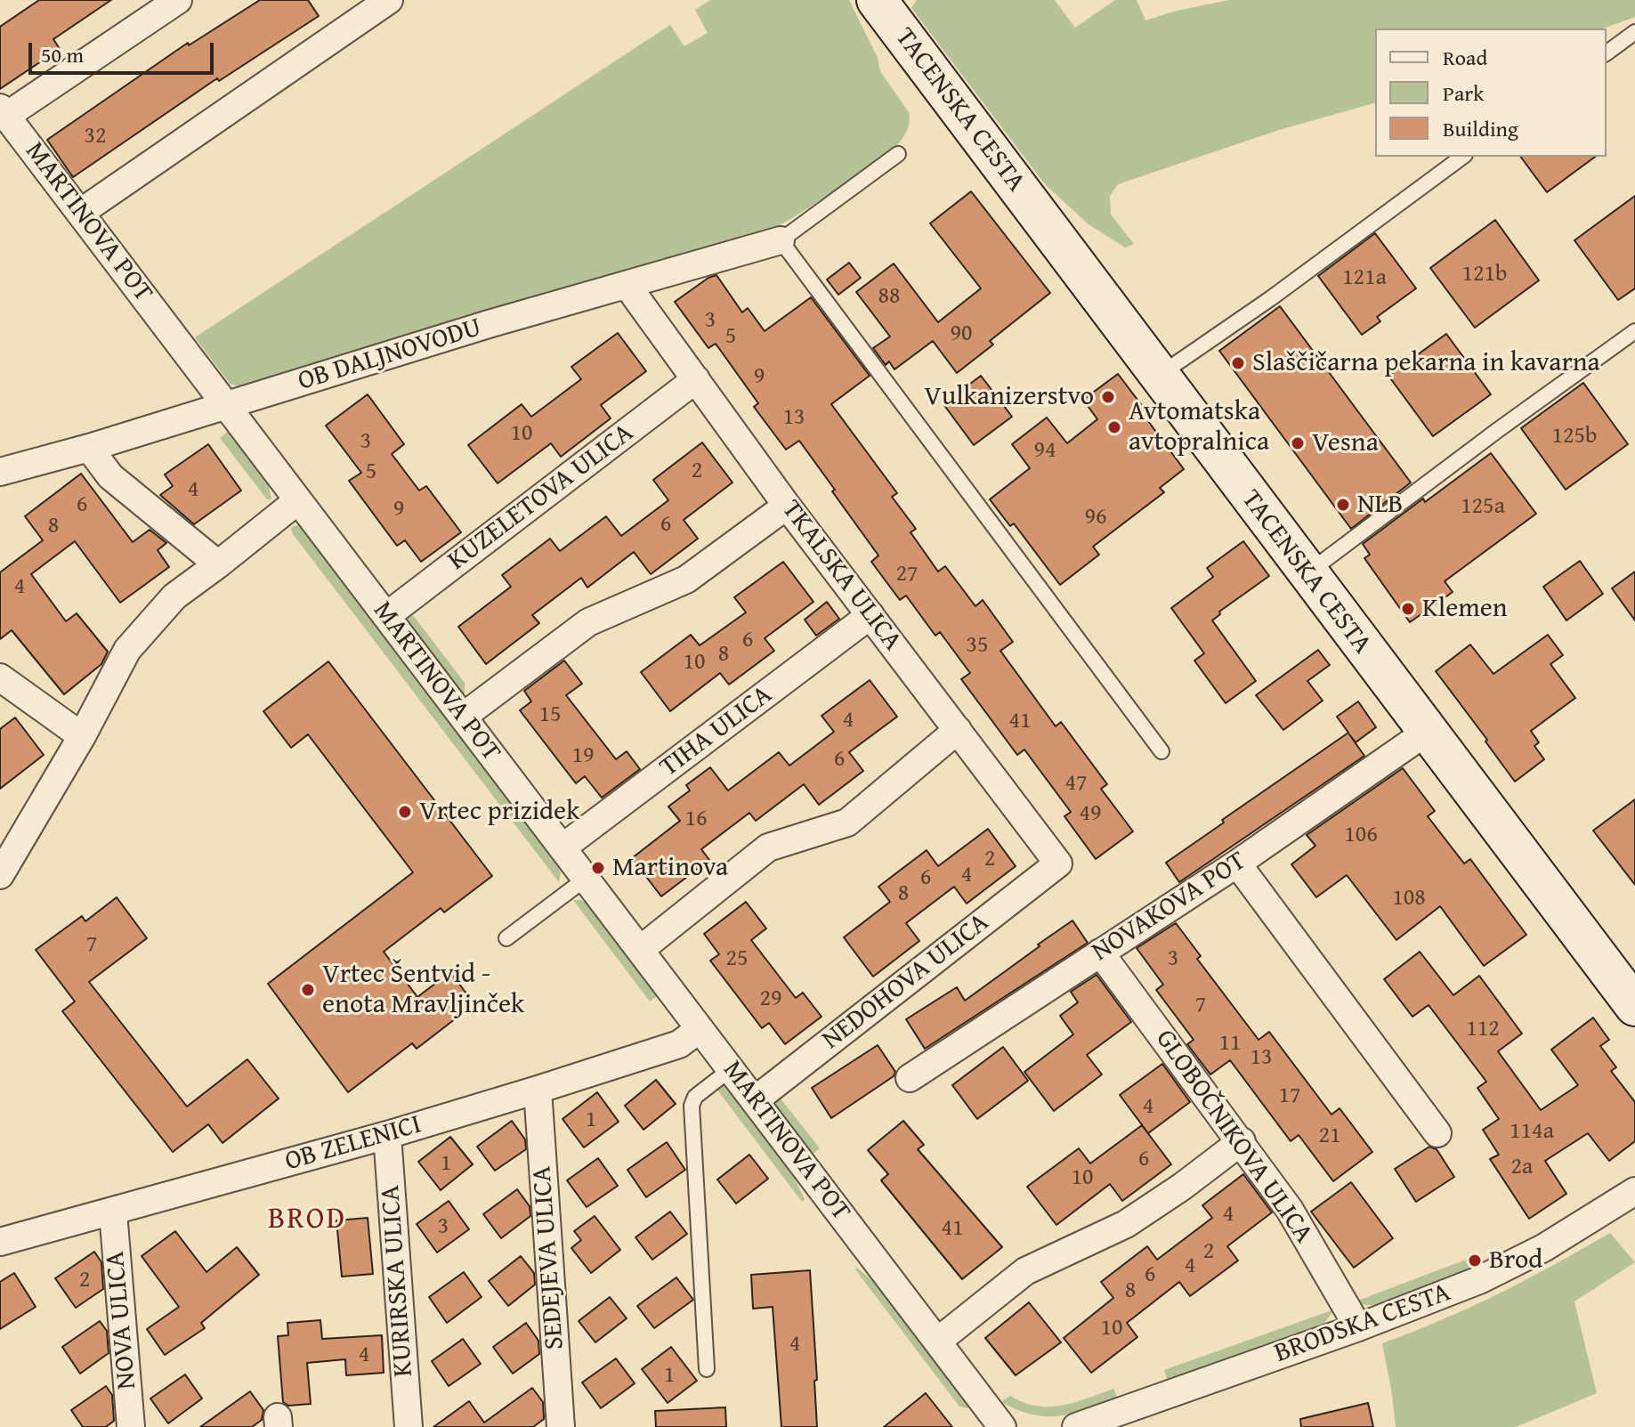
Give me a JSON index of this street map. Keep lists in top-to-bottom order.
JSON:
{
  "streets": {
    "main road": ["TACENSKA CESTA"],
    "street": [
      "MARTINOVA POT",
      "OB DALJNOVODU",
      "KUZELETOVA ULICA",
      "TKALSKA ULICA",
      "TIHA ULICA",
      "NOVAKOVA POT",
      "NEDOHOVA ULICA",
      "GLOBOČNIKOVA ULICA",
      "OB ZELENICI",
      "SEDEJEVA ULICA",
      "KURIRSKA ULICA",
      "NOVA ULICA",
      "BRODSKA CESTA"
    ]
  },
  "crossings": [
    ["TACENSKA CESTA", "NOVAKOVA POT"],
    ["MARTINOVA POT", "OB DALJNOVODU"],
    ["MARTINOVA POT", "KUZELETOVA ULICA"],
    ["MARTINOVA POT", "TIHA ULICA"],
    ["MARTINOVA POT", "NEDOHOVA ULICA"],
    ["MARTINOVA POT", "OB ZELENICI"],
    ["OB DALJNOVODU", "TKALSKA ULICA"],
    ["KUZELETOVA ULICA", "TKALSKA ULICA"],
    ["TKALSKA ULICA", "TIHA ULICA"],
    ["TKALSKA ULICA", "NEDOHOVA ULICA"],
    ["NOVAKOVA POT", "GLOBOČNIKOVA ULICA"],
    ["GLOBOČNIKOVA ULICA", "BRODSKA CESTA"],
    ["OB ZELENICI", "SEDEJEVA ULICA"],
    ["OB ZELENICI", "KURIRSKA ULICA"],
    ["OB ZELENICI", "NOVA ULICA"]
  ],
  "districts": ["BROD"],
  "places": [
    "Slaščičarna pekarna in kavarna",
    "Vulkanizerstvo",
    "Avtomatska avtopralnica",
    "Vesna",
    "NLB",
    "Klemen",
    "Vrtec prizidek",
    "Martinova",
    "Vrtec Šentvid - enota Mravljinček",
    "Brod"
  ],
  "house_numbers": [
    "32",
    "121b",
    "121a",
    "88",
    "3",
    "90",
    "5",
    "9",
    "13",
    "10",
    "125b",
    "3",
    "94",
    "2",
    "5",
    "4",
    "6",
    "125a",
    "9",
    "96",
    "6",
    "8",
    "27",
    "4",
    "6",
    "35",
    "8",
    "10",
    "15",
    "4",
    "41",
    "19",
    "6",
    "47",
    "49",
    "16",
    "106",
    "2",
    "4",
    "6",
    "8",
    "108",
    "7",
    "25",
    "3",
    "29",
    "7",
    "112",
    "11",
    "13",
    "17",
    "4",
    "1",
    "114a",
    "21",
    "6",
    "1",
    "2a",
    "10",
    "4",
    "3",
    "41",
    "2",
    "4",
    "6",
    "2",
    "8",
    "10",
    "4",
    "4",
    "1"
  ],
  "legend": ["Road", "Park", "Building"],
  "scale_bar": "50 m"
}
